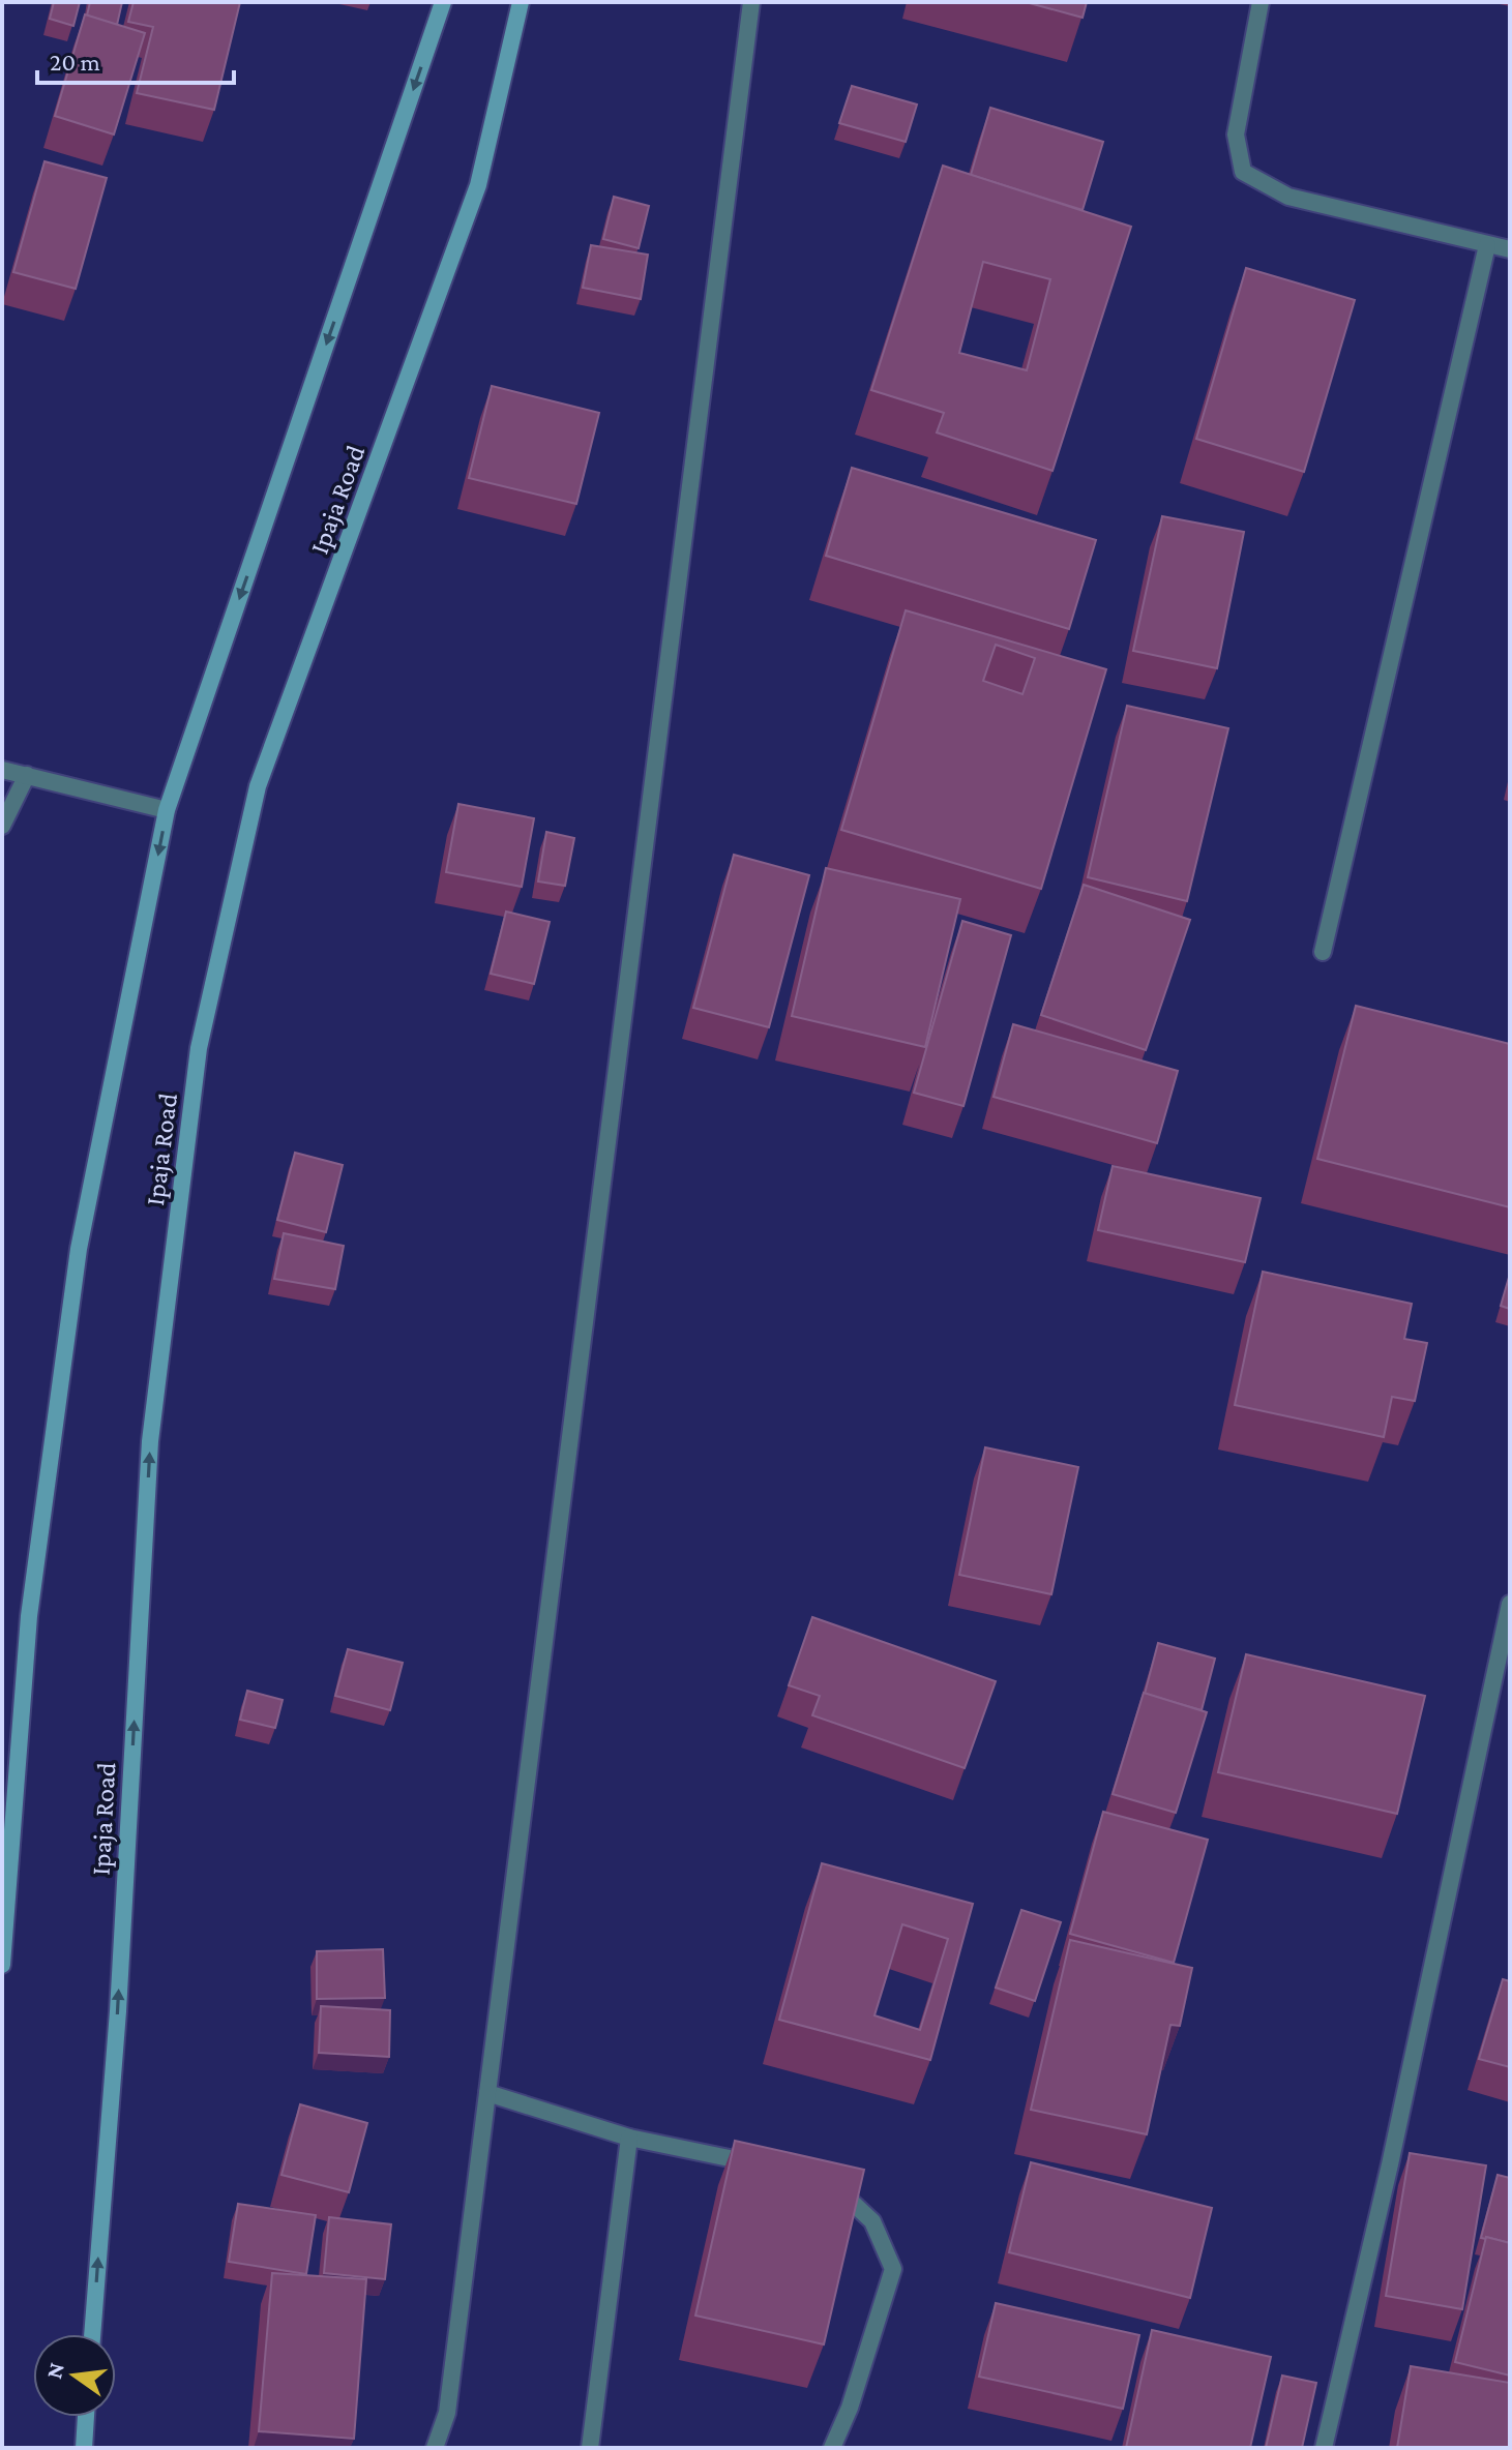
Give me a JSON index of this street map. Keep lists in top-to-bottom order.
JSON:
{
  "streets": {
    "main road": ["Ipaja Road"]
  },
  "scale_bar": "20 m",
  "north": "left"
}
